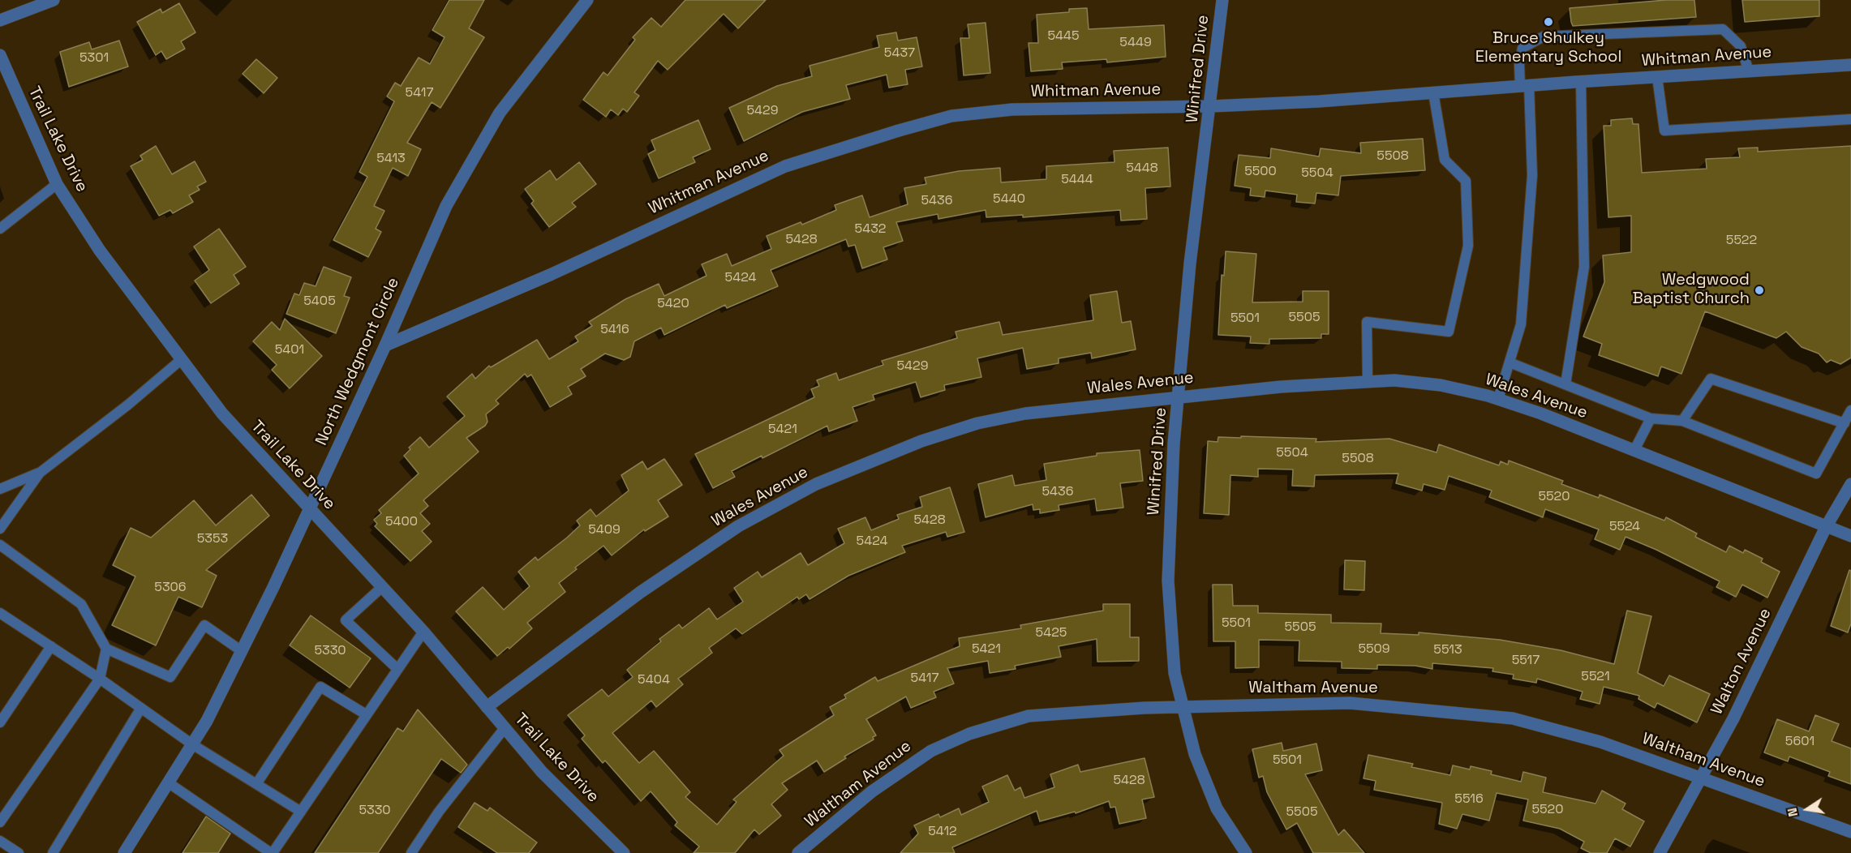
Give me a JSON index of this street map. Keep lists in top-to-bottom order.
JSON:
{
  "streets": {
    "street": [
      "Whitman Avenue",
      "Winifred Drive",
      "Trail Lake Drive",
      "North Wedgmont Circle",
      "Wales Avenue",
      "Walton Avenue",
      "Waltham Avenue"
    ]
  },
  "crossings": [
    ["Whitman Avenue", "Winifred Drive"],
    ["Whitman Avenue", "North Wedgmont Circle"],
    ["Winifred Drive", "Wales Avenue"],
    ["Winifred Drive", "Waltham Avenue"],
    ["Trail Lake Drive", "North Wedgmont Circle"],
    ["Trail Lake Drive", "Wales Avenue"],
    ["Wales Avenue", "Walton Avenue"],
    ["Walton Avenue", "Waltham Avenue"]
  ],
  "places": ["Bruce Shulkey Elementary School", "Wedgwood Baptist Church"],
  "house_numbers": [
    "5445",
    "5449",
    "5437",
    "5301",
    "5417",
    "5429",
    "5508",
    "5413",
    "5448",
    "5500",
    "5504",
    "5444",
    "5440",
    "5436",
    "5432",
    "5428",
    "5522",
    "5424",
    "5405",
    "5420",
    "5505",
    "5501",
    "5416",
    "5401",
    "5429",
    "5421",
    "5504",
    "5508",
    "5436",
    "5520",
    "5428",
    "5400",
    "5524",
    "5409",
    "5353",
    "5424",
    "5306",
    "5501",
    "5505",
    "5425",
    "5421",
    "5509",
    "5513",
    "5330",
    "5517",
    "5521",
    "5417",
    "5404",
    "5601",
    "5501",
    "5428",
    "5516",
    "5520",
    "5330",
    "5505",
    "5412"
  ],
  "north": "left"
}
